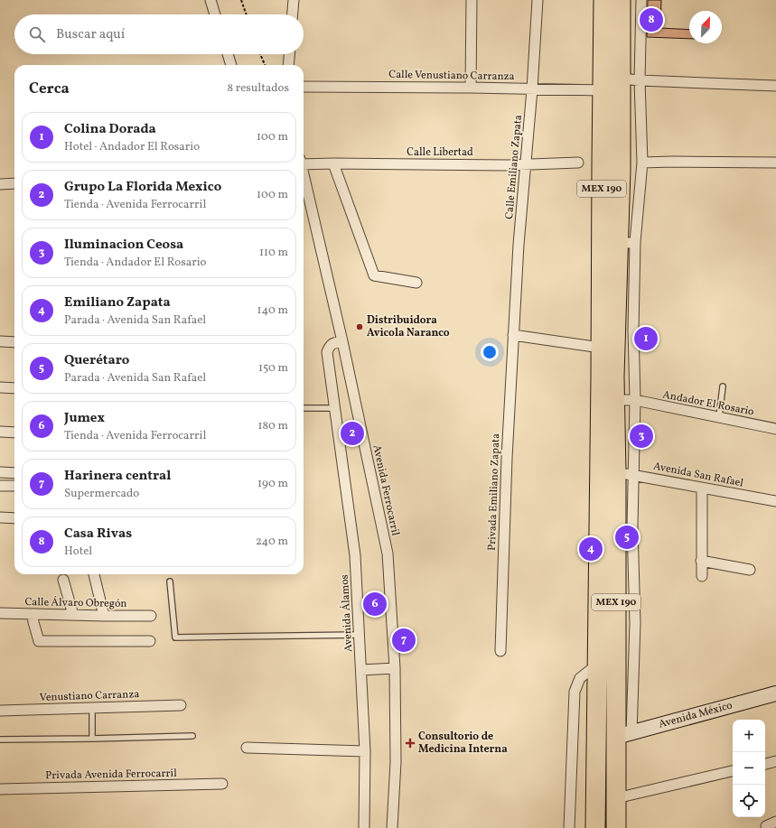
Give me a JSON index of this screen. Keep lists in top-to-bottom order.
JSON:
{
  "streets": {
    "highway": ["MEX 190"],
    "street": [
      "Calle Venustiano Carranza",
      "Calle Libertad",
      "Calle Emiliano Zapata",
      "Andador El Rosario",
      "Avenida San Rafael",
      "Avenida Ferrocarril",
      "Privada Emiliano Zapata",
      "Calle Álvaro Obregón",
      "Avenida Álamos",
      "Venustiano Carranza",
      "Avenida México",
      "Privada Avenida Ferrocarril"
    ]
  },
  "crossings": [
    ["Calle Venustiano Carranza", "Calle Emiliano Zapata"],
    ["Calle Venustiano Carranza", "MEX 190"],
    ["Calle Libertad", "Calle Emiliano Zapata"],
    ["Calle Emiliano Zapata", "Privada Emiliano Zapata"],
    ["MEX 190", "Andador El Rosario"],
    ["MEX 190", "Avenida San Rafael"],
    ["MEX 190", "Avenida México"],
    ["Avenida Ferrocarril", "Avenida Álamos"]
  ],
  "places": {
    "other": ["Distribuidora Avicola Naranco"],
    "health": ["Consultorio de Medicina Interna"]
  },
  "north": "top right",
  "page": {
    "pins": [
      "8",
      "1",
      "2",
      "3",
      "5",
      "4",
      "6",
      "7"
    ],
    "search": "Buscar aquí",
    "heading": ["Cerca", "8 resultados"],
    "list": [
      {
        "mark": "1",
        "name": "Colina Dorada",
        "note": "Hotel · Andador El Rosario",
        "value": "100 m"
      },
      {
        "mark": "2",
        "name": "Grupo La Florida Mexico",
        "note": "Tienda · Avenida Ferrocarril",
        "value": "100 m"
      },
      {
        "mark": "3",
        "name": "Iluminacion Ceosa",
        "note": "Tienda · Andador El Rosario",
        "value": "110 m"
      },
      {
        "mark": "4",
        "name": "Emiliano Zapata",
        "note": "Parada · Avenida San Rafael",
        "value": "140 m"
      },
      {
        "mark": "5",
        "name": "Querétaro",
        "note": "Parada · Avenida San Rafael",
        "value": "150 m"
      },
      {
        "mark": "6",
        "name": "Jumex",
        "note": "Tienda · Avenida Ferrocarril",
        "value": "180 m"
      },
      {
        "mark": "7",
        "name": "Harinera central",
        "note": "Supermercado",
        "value": "190 m"
      },
      {
        "mark": "8",
        "name": "Casa Rivas",
        "note": "Hotel",
        "value": "240 m"
      }
    ],
    "map_buttons": ["+", "−"]
  }
}
